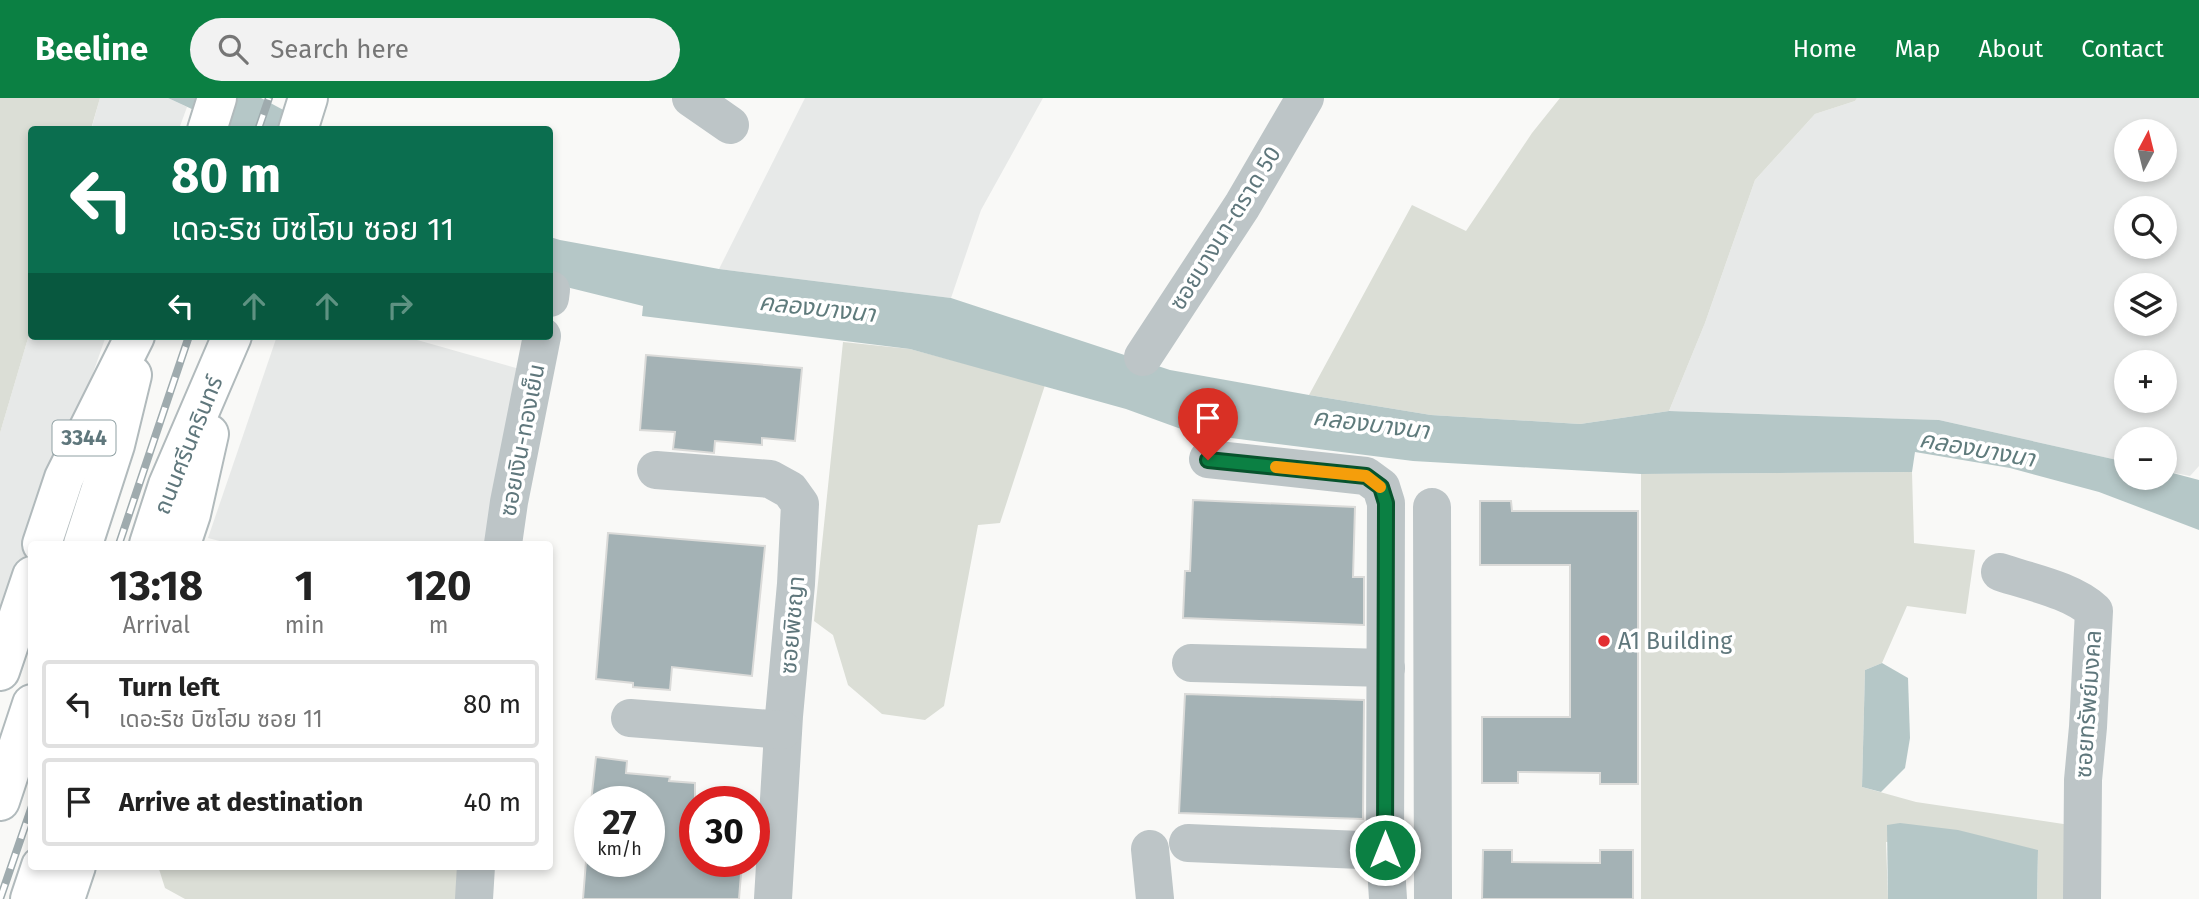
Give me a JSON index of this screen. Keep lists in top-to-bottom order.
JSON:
{
  "streets": {
    "main road": ["3344", "ถนนศรีนครินทร์"],
    "street": [
      "ซอยบางนา-ตราด 50",
      "ซอยเงิน-ทองเย็น",
      "ซอยพิชญา",
      "ซอยทรัพย์มงคล"
    ]
  },
  "water": ["คลองบางนา"],
  "places": ["A1 Building"],
  "north": "top",
  "page": {
    "header": "Beeline",
    "search": "Search here",
    "nav": [
      "Home",
      "Map",
      "About",
      "Contact"
    ],
    "map_buttons": ["+", "−"],
    "turn": ["80 m", "เดอะริช บิซโฮม ซอย 11"],
    "eta": [
      "13:18",
      "Arrival",
      "1",
      "min",
      "120",
      "m"
    ],
    "list": [
      {
        "name": "Turn left",
        "note": "เดอะริช บิซโฮม ซอย 11",
        "value": "80 m"
      },
      {
        "name": "Arrive at destination",
        "value": "40 m"
      }
    ],
    "speed": "27 km/h",
    "limit": "30"
  }
}
